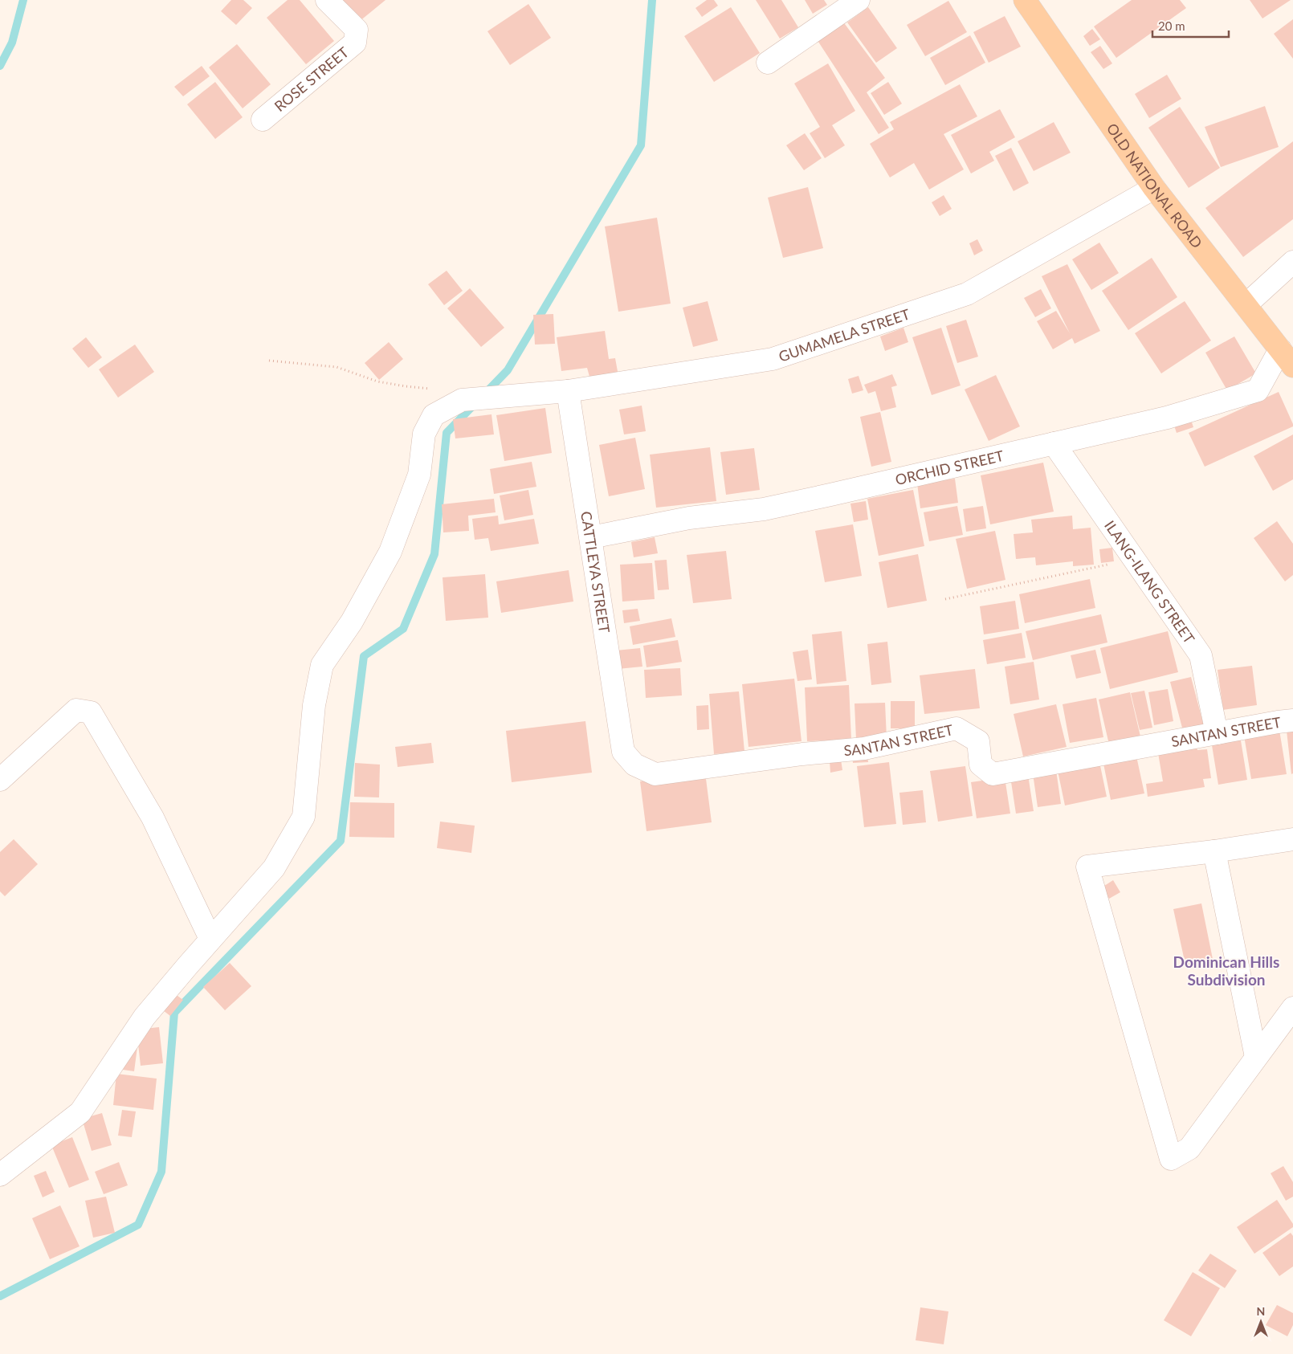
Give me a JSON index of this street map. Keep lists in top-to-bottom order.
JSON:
{
  "streets": {
    "main road": ["OLD NATIONAL ROAD"],
    "street": [
      "ROSE STREET",
      "GUMAMELA STREET",
      "ORCHID STREET",
      "CATTLEYA STREET",
      "ILANG-ILANG STREET",
      "SANTAN STREET"
    ]
  },
  "crossings": [
    ["OLD NATIONAL ROAD", "GUMAMELA STREET"],
    ["OLD NATIONAL ROAD", "ORCHID STREET"],
    ["GUMAMELA STREET", "CATTLEYA STREET"],
    ["ORCHID STREET", "CATTLEYA STREET"],
    ["ORCHID STREET", "ILANG-ILANG STREET"],
    ["CATTLEYA STREET", "SANTAN STREET"],
    ["ILANG-ILANG STREET", "SANTAN STREET"]
  ],
  "districts": ["Dominican Hills Subdivision"],
  "scale_bar": "20 m",
  "north": "top"
}
